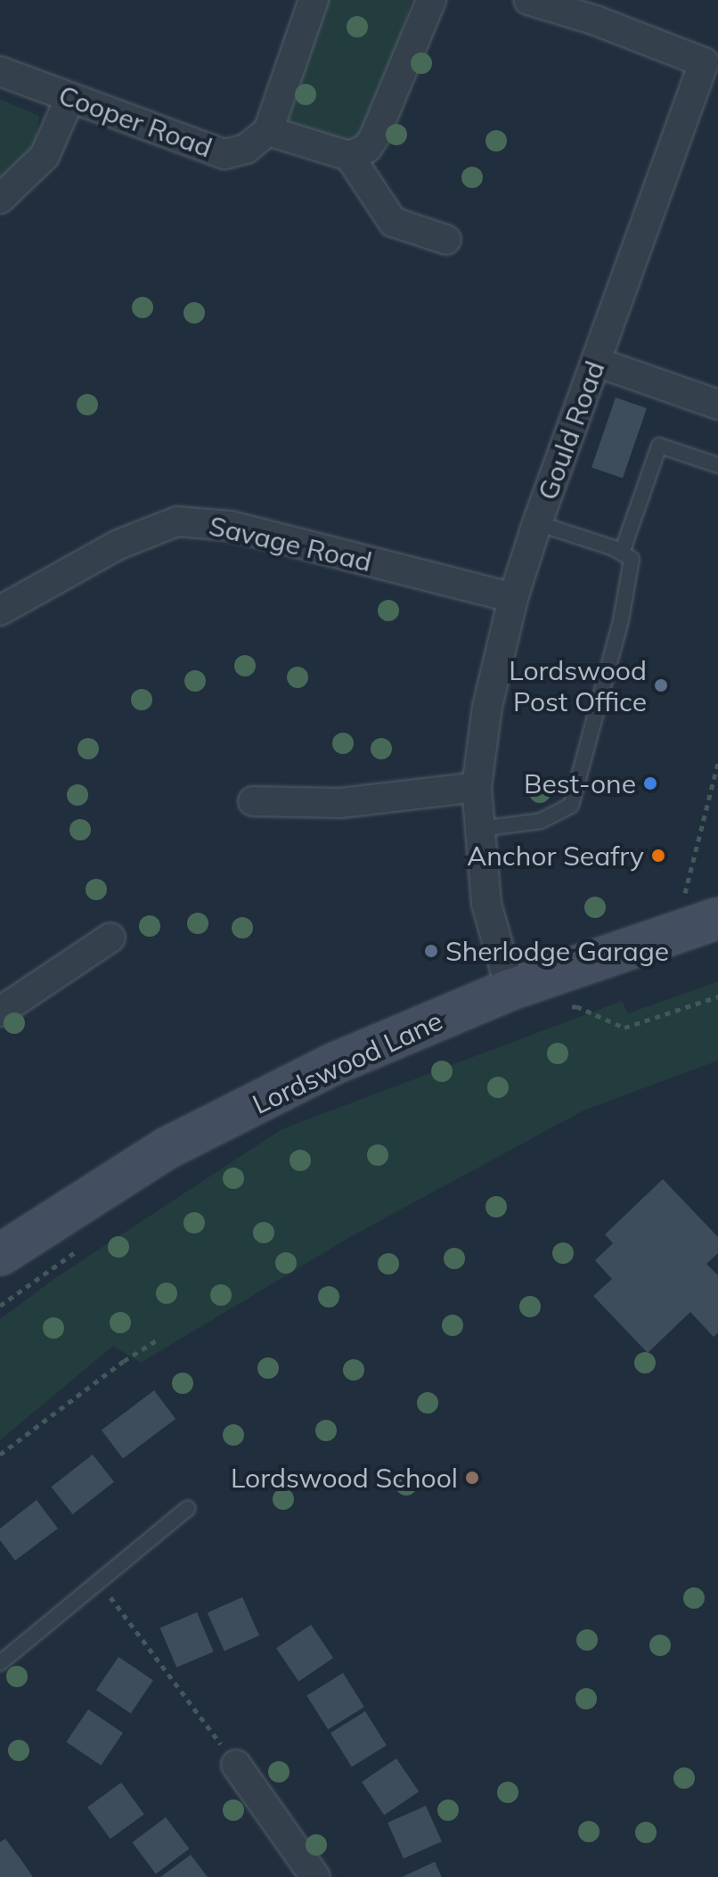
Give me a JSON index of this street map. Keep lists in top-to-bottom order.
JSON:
{
  "streets": {
    "street": [
      "Cooper Road",
      "Gould Road",
      "Savage Road",
      "Lordswood Lane"
    ]
  },
  "crossings": [
    ["Gould Road", "Savage Road"],
    ["Gould Road", "Lordswood Lane"]
  ],
  "places": [
    "Lordswood Post Office",
    "Best-one",
    "Anchor Seafry",
    "Sherlodge Garage",
    "Lordswood School"
  ]
}
